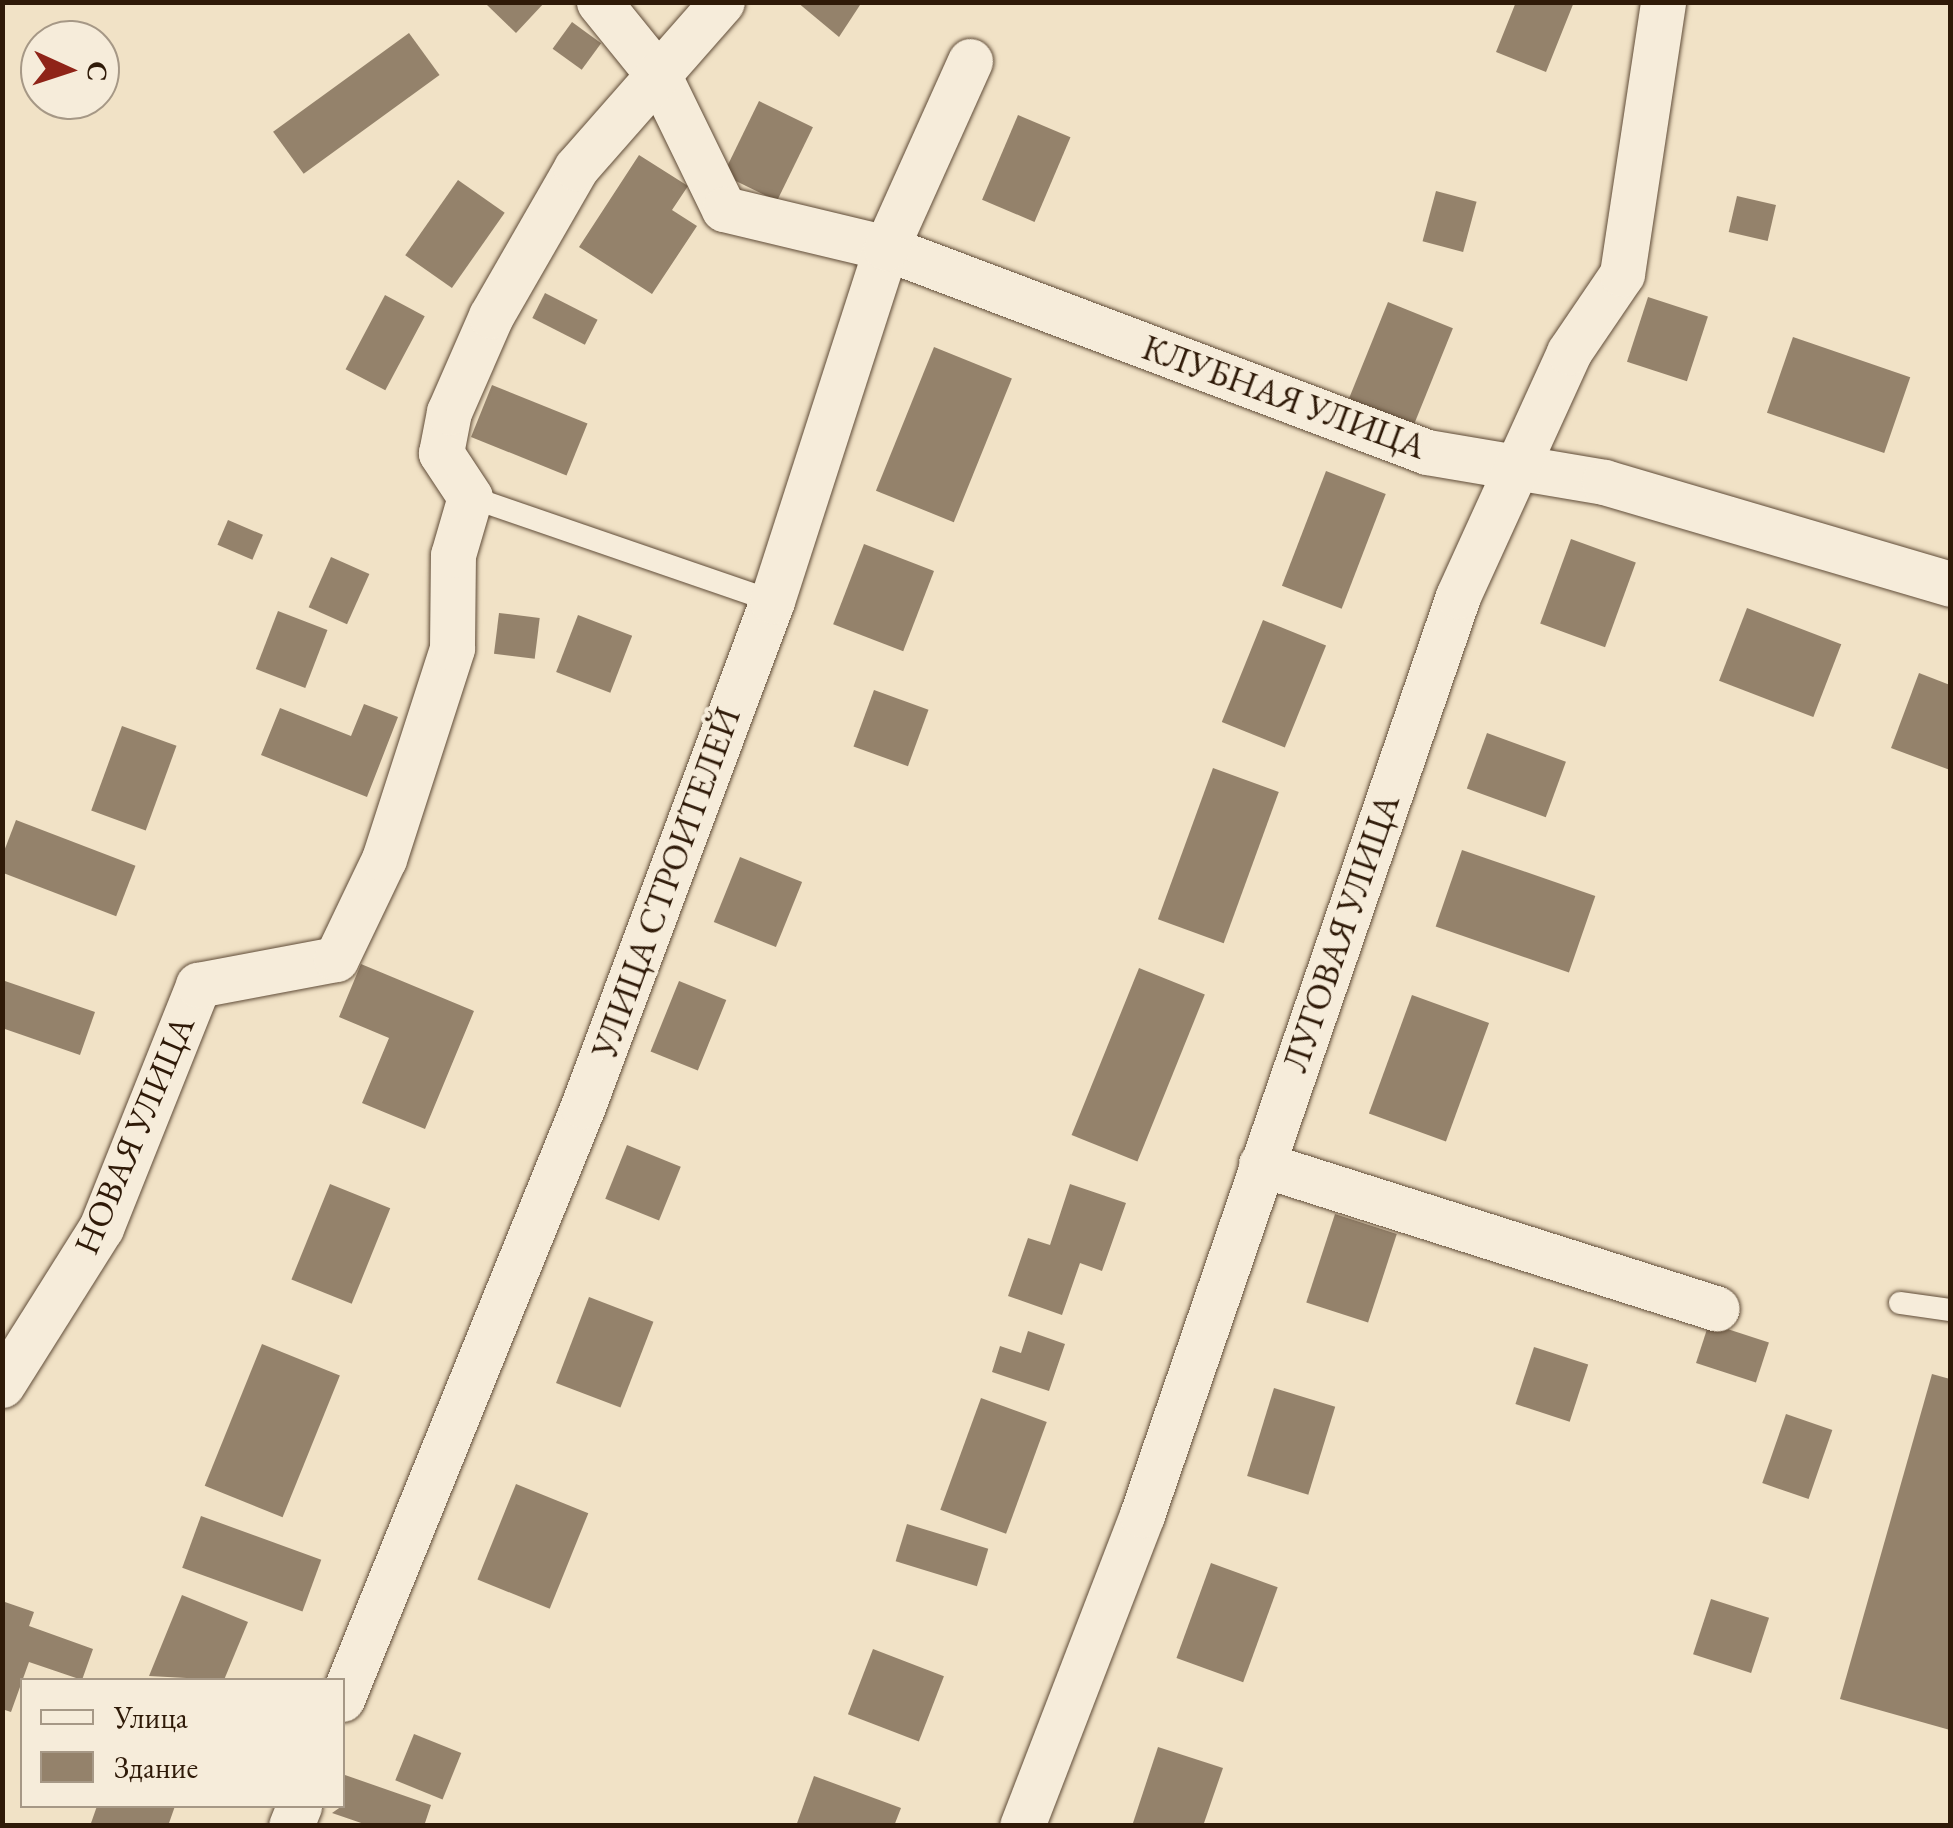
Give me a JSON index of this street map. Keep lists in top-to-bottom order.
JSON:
{
  "streets": {
    "street": [
      "КЛУБНАЯ УЛИЦА",
      "УЛИЦА СТРОИТЕЛЕЙ",
      "ЛУГОВАЯ УЛИЦА",
      "НОВАЯ УЛИЦА"
    ]
  },
  "crossings": [
    ["КЛУБНАЯ УЛИЦА", "УЛИЦА СТРОИТЕЛЕЙ"],
    ["КЛУБНАЯ УЛИЦА", "ЛУГОВАЯ УЛИЦА"]
  ],
  "legend": ["Улица", "Здание"],
  "north": "right"
}
